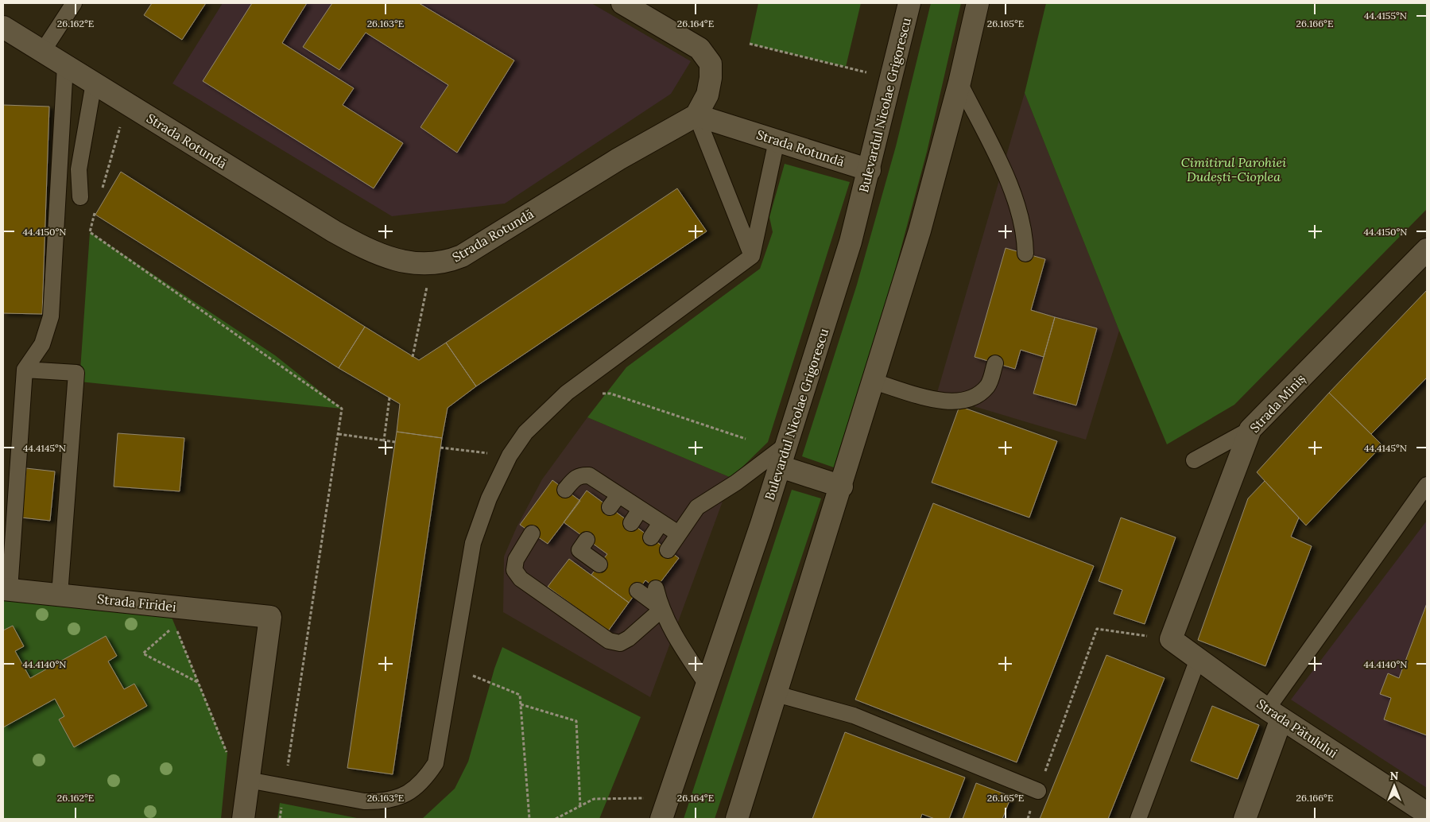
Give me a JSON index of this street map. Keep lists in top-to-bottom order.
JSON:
{
  "streets": {
    "street": [
      "Bulevardul Nicolae Grigorescu",
      "Strada Rotundă",
      "Strada Miniș",
      "Strada Firidei",
      "Strada Pătulului"
    ]
  },
  "crossings": [
    ["Bulevardul Nicolae Grigorescu", "Strada Rotundă"],
    ["Strada Miniș", "Strada Pătulului"]
  ],
  "parks": ["Cimitirul Parohiei Dudești-Cioplea"],
  "north": "top",
  "coordinates": [
    "44.4155°N",
    "26.162°E",
    "26.163°E",
    "26.164°E",
    "26.165°E",
    "26.166°E",
    "44.4150°N",
    "44.4145°N",
    "44.4140°N"
  ]
}
